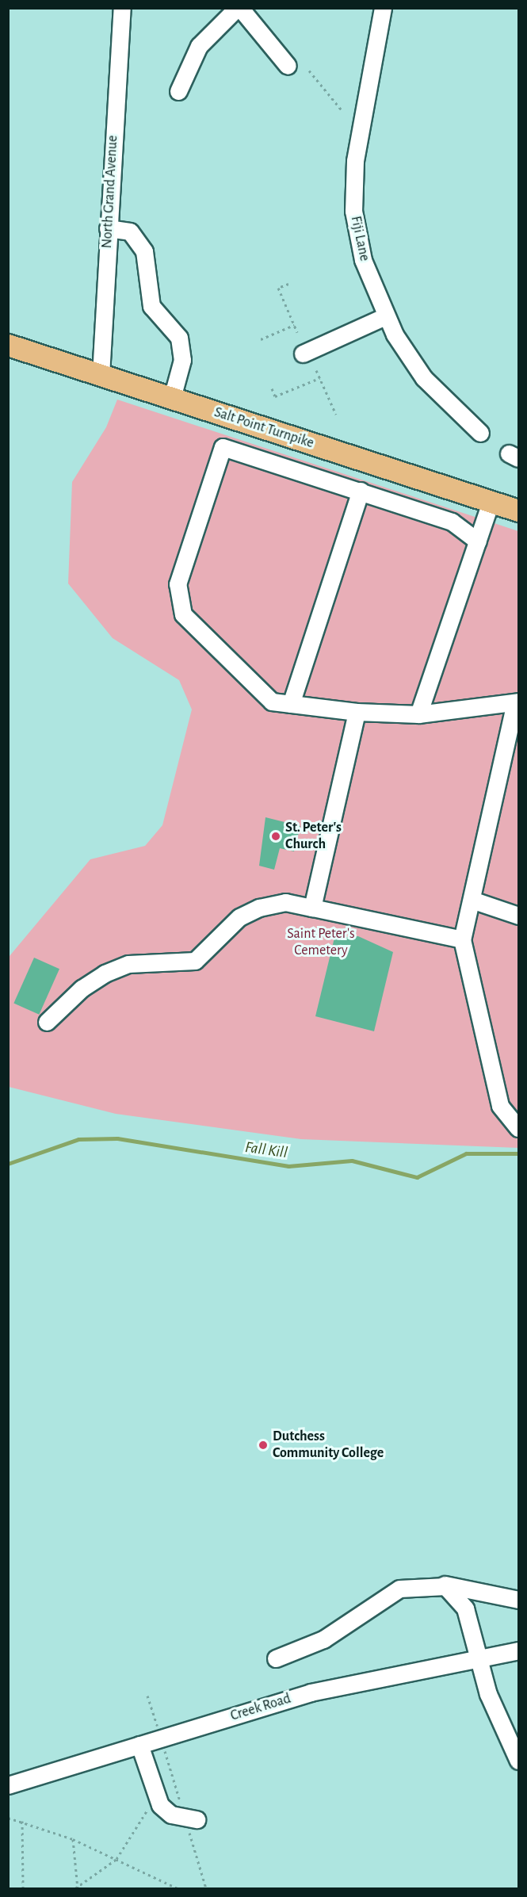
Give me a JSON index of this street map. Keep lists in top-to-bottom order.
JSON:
{
  "streets": {
    "main road": ["Salt Point Turnpike"],
    "street": ["North Grand Avenue", "Fiji Lane", "Creek Road"]
  },
  "crossings": [
    ["North Grand Avenue", "Salt Point Turnpike"]
  ],
  "water": ["Fall Kill"],
  "parks": ["Saint Peter's Cemetery"],
  "places": ["St. Peter's Church", "Dutchess Community College"]
}
